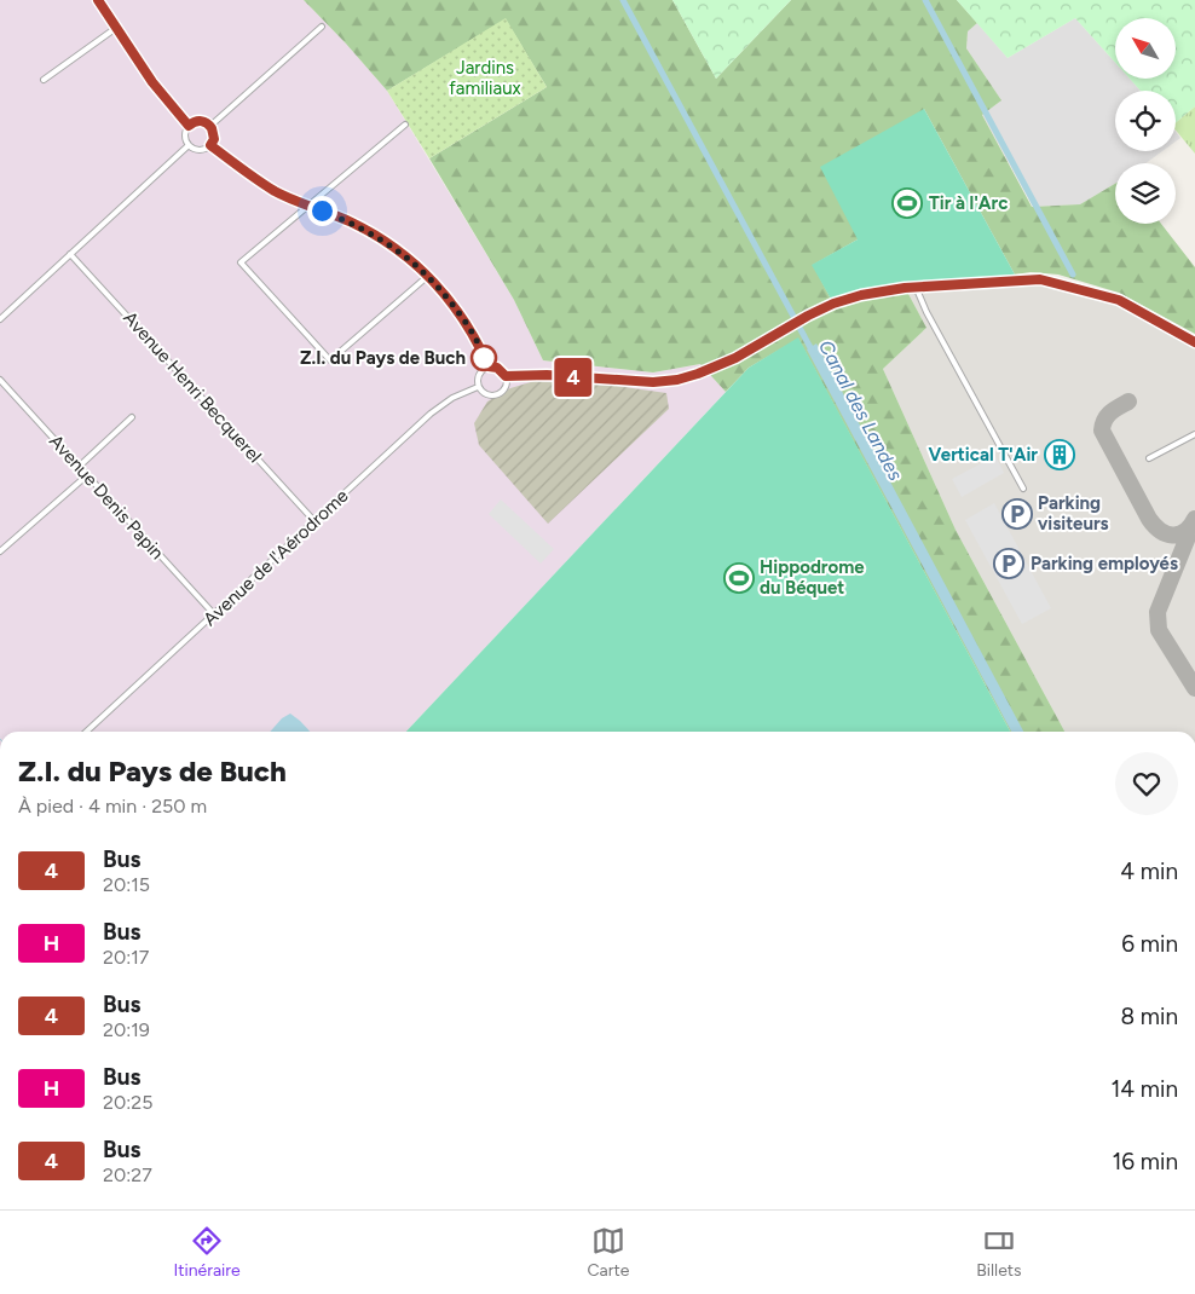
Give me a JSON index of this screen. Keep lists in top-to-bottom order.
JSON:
{
  "streets": {
    "street": ["Avenue Henri Becquerel", "Avenue Denis Papin", "Avenue de l'Aérodrome"]
  },
  "crossings": [
    ["Avenue Henri Becquerel", "Avenue de l'Aérodrome"],
    ["Avenue Denis Papin", "Avenue de l'Aérodrome"]
  ],
  "water": ["Canal des Landes"],
  "parks": ["Jardins familiaux"],
  "places": {
    "sports": ["Tir à l'Arc", "Hippodrome du Béquet"],
    "other": ["Z.I. du Pays de Buch"],
    "building": ["Vertical T'Air"],
    "parking": ["Parking visiteurs", "Parking employés"]
  },
  "lines": ["bus line 4"],
  "north": "top left",
  "page": {
    "on_map": "4",
    "heading": ["Z.I. du Pays de Buch", "À pied · 4 min · 250 m"],
    "list": [
      {
        "mark": "4",
        "name": "Bus",
        "note": "20:15",
        "value": "4 min"
      },
      {
        "mark": "H",
        "name": "Bus",
        "note": "20:17",
        "value": "6 min"
      },
      {
        "mark": "4",
        "name": "Bus",
        "note": "20:19",
        "value": "8 min"
      },
      {
        "mark": "H",
        "name": "Bus",
        "note": "20:25",
        "value": "14 min"
      },
      {
        "mark": "4",
        "name": "Bus",
        "note": "20:27",
        "value": "16 min"
      }
    ],
    "tabs": ["Itinéraire", "Carte", "Billets"]
  }
}
